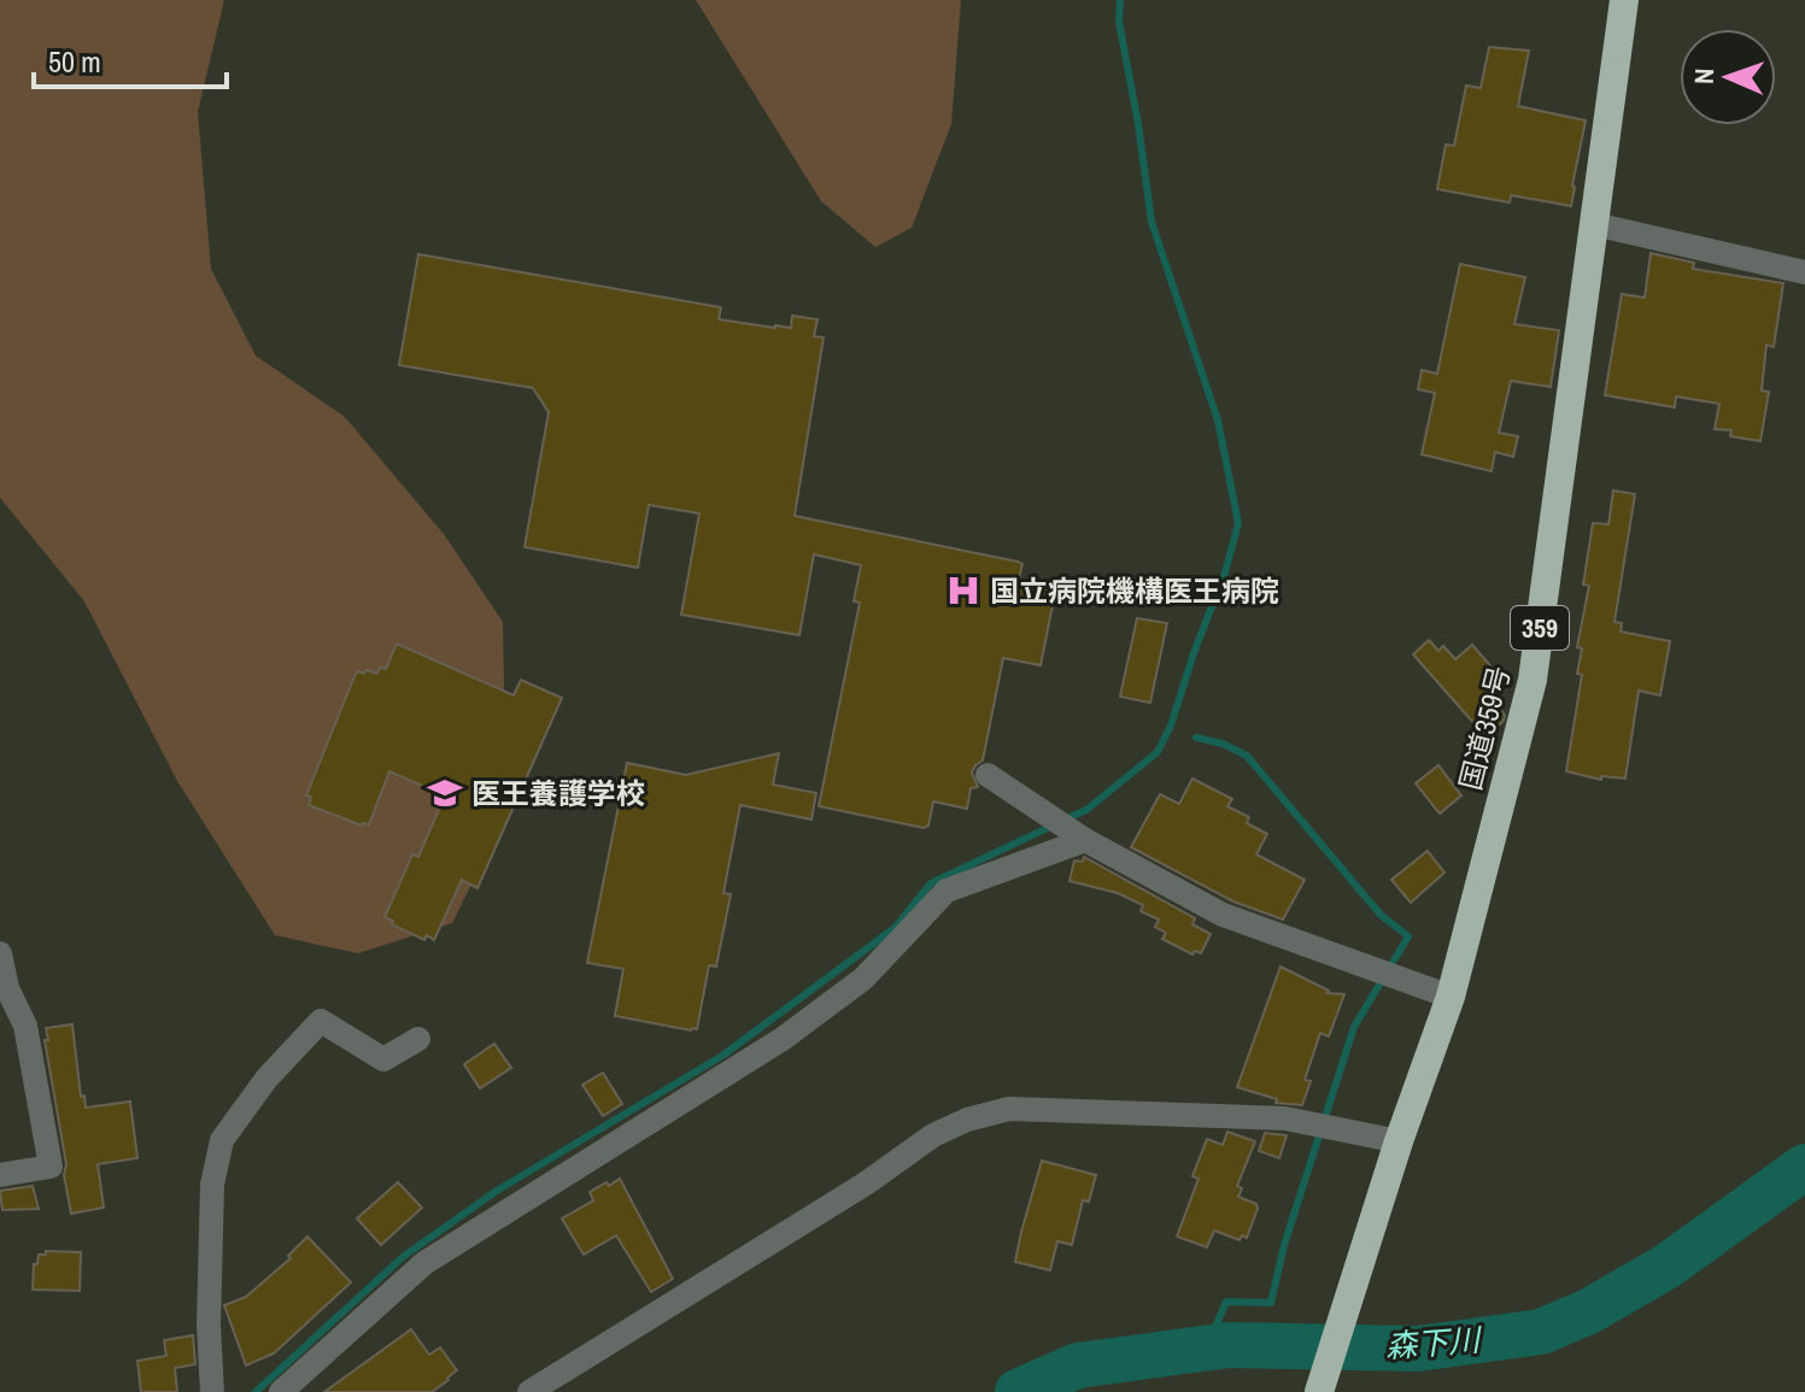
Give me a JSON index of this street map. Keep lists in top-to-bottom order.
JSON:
{
  "streets": {
    "highway": ["359", "国道359号"]
  },
  "water": ["森下川"],
  "places": {
    "hospital": ["国立病院機構医王病院"],
    "school or university": ["医王養護学校"]
  },
  "scale_bar": "50 m",
  "north": "left"
}
